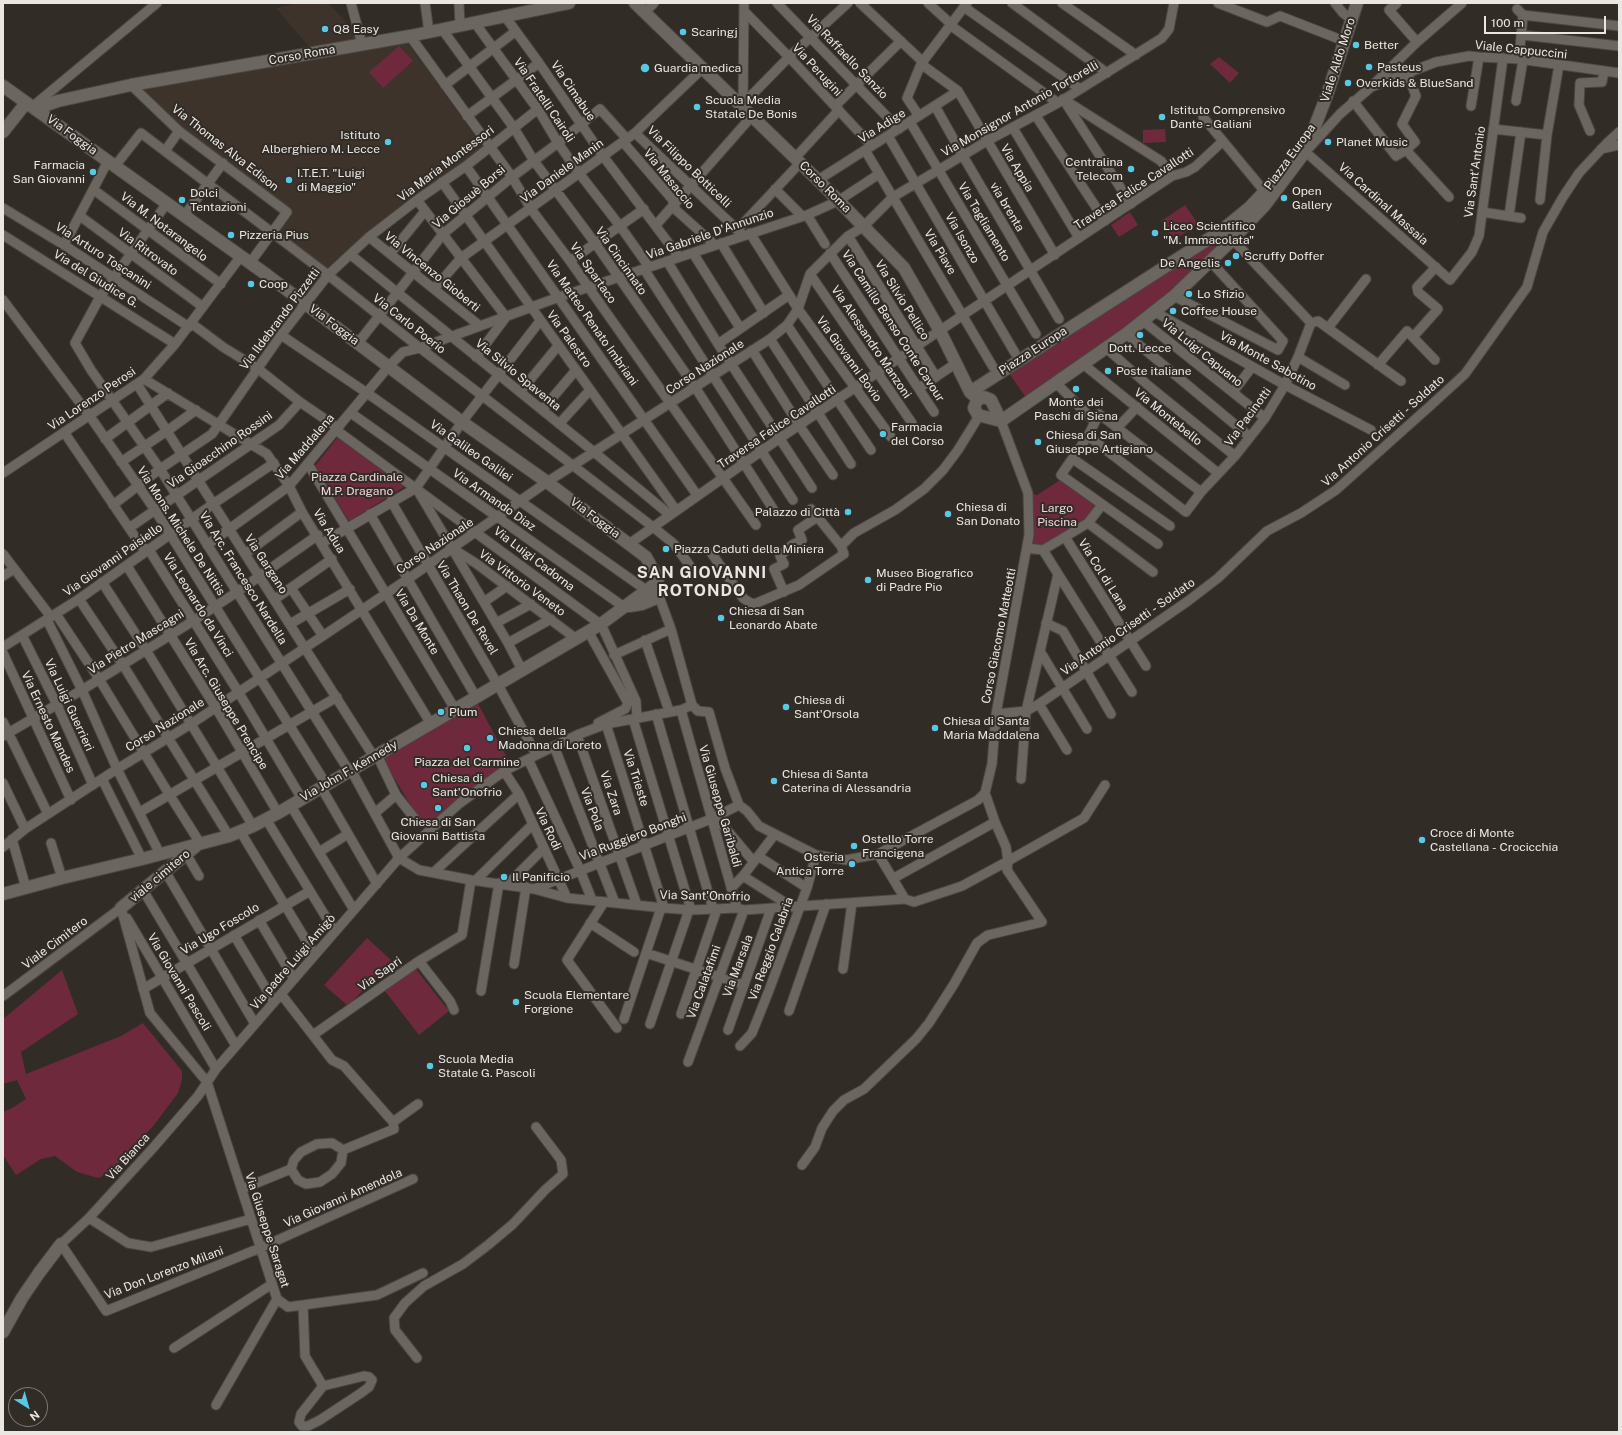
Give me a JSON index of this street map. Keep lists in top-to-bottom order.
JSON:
{
  "streets": {
    "main road": [
      "Corso Roma",
      "Viale Aldo Moro",
      "Via Foggia",
      "Piazza Europa",
      "Via John F. Kennedy",
      "viale cimitero"
    ],
    "street": [
      "Viale Cappuccini",
      "Via Raffaello Sanzio",
      "Via Perugini",
      "Via Cimabue",
      "Via Fratelli Cairoli",
      "Via Monsignor Antonio Tortorelli",
      "Via Adige",
      "Via Thomas Alva Edison",
      "Via Maria Montessori",
      "Via Filippo Botticelli",
      "Via Appia",
      "Via Daniele Manin",
      "Via Sant'Antonio",
      "Via Masaccio",
      "Traversa Felice Cavallotti",
      "Via Giosuè Borsi",
      "Via Cardinal Massaia",
      "via brenta",
      "Via Tagliamento",
      "Via M. Notarangelo",
      "Via Gabriele D'Annunzio",
      "Via Isonzo",
      "Via Ritrovato",
      "Via Piave",
      "Via Arturo Toscanini",
      "Via Cincinnato",
      "Via Vincenzo Gioberti",
      "Via Spartaco",
      "Via del Giudice G.",
      "Via Silvio Pellico",
      "Via Ildebrando Pizzetti",
      "Via Matteo Renato Imbriani",
      "Via Carlo Poerio",
      "Via Camillo Benso Conte Cavour",
      "Via Palestro",
      "Via Alessandro Manzoni",
      "Via Luigi Capuano",
      "Via Giovanni Bovio",
      "Via Monte Sabotino",
      "Corso Nazionale",
      "Via Silvio Spaventa",
      "Via Lorenzo Perosi",
      "Via Montebello",
      "Via Pacinotti",
      "Via Antonio Crisetti - Soldato",
      "Via Maddalena",
      "Via Gioacchino Rossini",
      "Via Galileo Galilei",
      "Via Armando Diaz",
      "Via Mons. Michele De Nittis",
      "Via Adua",
      "Via Luigi Cadorna",
      "Via Giovanni Paisiello",
      "Via Gargano",
      "Via Col di Lana",
      "Via Arc. Francesco Nardella",
      "Via Vittorio Veneto",
      "Via Leonardo da Vinci",
      "Via Thaon De Revel",
      "Via Da Monte",
      "Corso Giacomo Matteotti",
      "Via Pietro Mascagni",
      "Via Arc. Giuseppe Prencipe",
      "Via Luigi Guerrieri",
      "Via Ernesto Mandes",
      "Via Trieste",
      "Via Zara",
      "Via Giuseppe Garibaldi",
      "Via Pola",
      "Via Rodi",
      "Via Ruggiero Bonghi",
      "Via Sant'Onofrio",
      "Via Ugo Foscolo",
      "Viale Cimitero",
      "Via Reggio Calabria",
      "Via padre Luigi Amigò",
      "Via Marsala",
      "Via Sapri",
      "Via Giovanni Pascoli",
      "Via Calatafimi",
      "Via Bianca",
      "Via Giovanni Amendola",
      "Via Giuseppe Saragat",
      "Via Don Lorenzo Milani"
    ]
  },
  "crossings": [
    ["Viale Cappuccini", "Piazza Europa"],
    ["Viale Cappuccini", "Via Sant'Antonio"],
    ["Viale Cappuccini", "Via Cardinal Massaia"],
    ["Corso Roma", "Via Cimabue"],
    ["Corso Roma", "Via Fratelli Cairoli"],
    ["Corso Roma", "Via Monsignor Antonio Tortorelli"],
    ["Corso Roma", "Via Adige"],
    ["Corso Roma", "Via Foggia"],
    ["Corso Roma", "Via Thomas Alva Edison"],
    ["Corso Roma", "Piazza Europa"],
    ["Corso Roma", "Via Daniele Manin"],
    ["Corso Roma", "Traversa Felice Cavallotti"],
    ["Corso Roma", "Via Gabriele D'Annunzio"],
    ["Corso Roma", "Via Cincinnato"],
    ["Corso Roma", "Via Spartaco"],
    ["Via Raffaello Sanzio", "Via Adige"],
    ["Viale Aldo Moro", "Piazza Europa"],
    ["Via Perugini", "Via Adige"],
    ["Via Perugini", "Via Piave"],
    ["Via Cimabue", "Via Daniele Manin"],
    ["Via Cimabue", "Via Giosuè Borsi"],
    ["Via Cimabue", "Via Gabriele D'Annunzio"],
    ["Via Fratelli Cairoli", "Via Maria Montessori"],
    ["Via Fratelli Cairoli", "Via Daniele Manin"],
    ["Via Fratelli Cairoli", "Traversa Felice Cavallotti"],
    ["Via Fratelli Cairoli", "Via Giosuè Borsi"],
    ["Via Fratelli Cairoli", "Via Gabriele D'Annunzio"],
    ["Via Fratelli Cairoli", "Corso Nazionale"],
    ["Via Monsignor Antonio Tortorelli", "Via Appia"],
    ["Via Monsignor Antonio Tortorelli", "via brenta"],
    ["Via Monsignor Antonio Tortorelli", "Via Tagliamento"],
    ["Via Monsignor Antonio Tortorelli", "Via Isonzo"],
    ["Via Monsignor Antonio Tortorelli", "Via Piave"],
    ["Via Adige", "Via Appia"],
    ["Via Adige", "via brenta"],
    ["Via Adige", "Via Tagliamento"],
    ["Via Adige", "Via Isonzo"],
    ["Via Adige", "Via Piave"],
    ["Via Foggia", "Traversa Felice Cavallotti"],
    ["Via Foggia", "Via Giosuè Borsi"],
    ["Via Foggia", "Via Gabriele D'Annunzio"],
    ["Via Foggia", "Via Ildebrando Pizzetti"],
    ["Via Foggia", "Via Carlo Poerio"],
    ["Via Foggia", "Corso Nazionale"],
    ["Via Foggia", "Via Lorenzo Perosi"],
    ["Via Foggia", "Via Maddalena"],
    ["Via Foggia", "Via Galileo Galilei"],
    ["Via Foggia", "Via John F. Kennedy"],
    ["Via Thomas Alva Edison", "Via Lorenzo Perosi"],
    ["Piazza Europa", "Via Cardinal Massaia"],
    ["Piazza Europa", "Via Luigi Capuano"],
    ["Piazza Europa", "Via Monte Sabotino"],
    ["Piazza Europa", "Via Montebello"],
    ["Piazza Europa", "Corso Giacomo Matteotti"],
    ["Via Maria Montessori", "Via Cincinnato"],
    ["Via Maria Montessori", "Via Vincenzo Gioberti"],
    ["Via Maria Montessori", "Via Spartaco"],
    ["Via Maria Montessori", "Via Ildebrando Pizzetti"],
    ["Via Maria Montessori", "Via Matteo Renato Imbriani"],
    ["Via Maria Montessori", "Via Palestro"],
    ["Via Filippo Botticelli", "Via Daniele Manin"],
    ["Via Filippo Botticelli", "Via Masaccio"],
    ["Via Filippo Botticelli", "Via Giosuè Borsi"],
    ["Via Filippo Botticelli", "Via Gabriele D'Annunzio"],
    ["Via Filippo Botticelli", "Via Giovanni Bovio"],
    ["Via Appia", "Traversa Felice Cavallotti"],
    ["Via Daniele Manin", "Via Masaccio"],
    ["Via Daniele Manin", "Via Cincinnato"],
    ["Via Daniele Manin", "Via Vincenzo Gioberti"],
    ["Via Daniele Manin", "Via Spartaco"],
    ["Via Daniele Manin", "Via Matteo Renato Imbriani"],
    ["Via Daniele Manin", "Via Palestro"],
    ["Via Sant'Antonio", "Via Cardinal Massaia"],
    ["Via Masaccio", "Via Gabriele D'Annunzio"],
    ["Traversa Felice Cavallotti", "via brenta"],
    ["Traversa Felice Cavallotti", "Via Tagliamento"],
    ["Traversa Felice Cavallotti", "Via Isonzo"],
    ["Traversa Felice Cavallotti", "Via Piave"],
    ["Traversa Felice Cavallotti", "Via Cincinnato"],
    ["Traversa Felice Cavallotti", "Via Spartaco"],
    ["Traversa Felice Cavallotti", "Via Silvio Pellico"],
    ["Traversa Felice Cavallotti", "Via Matteo Renato Imbriani"],
    ["Traversa Felice Cavallotti", "Via Carlo Poerio"],
    ["Traversa Felice Cavallotti", "Via Camillo Benso Conte Cavour"],
    ["Traversa Felice Cavallotti", "Via Palestro"],
    ["Traversa Felice Cavallotti", "Via Alessandro Manzoni"],
    ["Traversa Felice Cavallotti", "Via Giovanni Bovio"],
    ["Traversa Felice Cavallotti", "Via Silvio Spaventa"],
    ["Via Giosuè Borsi", "Via Cincinnato"],
    ["Via Giosuè Borsi", "Via Vincenzo Gioberti"],
    ["Via Giosuè Borsi", "Via Spartaco"],
    ["Via Giosuè Borsi", "Via Matteo Renato Imbriani"],
    ["Via Giosuè Borsi", "Via Carlo Poerio"],
    ["Via Giosuè Borsi", "Via Palestro"],
    ["Via Giosuè Borsi", "Via Silvio Spaventa"],
    ["Via M. Notarangelo", "Via Lorenzo Perosi"],
    ["Via Gabriele D'Annunzio", "Via Piave"],
    ["Via Gabriele D'Annunzio", "Via Cincinnato"],
    ["Via Gabriele D'Annunzio", "Via Vincenzo Gioberti"],
    ["Via Gabriele D'Annunzio", "Via Spartaco"],
    ["Via Gabriele D'Annunzio", "Via Matteo Renato Imbriani"],
    ["Via Gabriele D'Annunzio", "Via Carlo Poerio"],
    ["Via Gabriele D'Annunzio", "Via Camillo Benso Conte Cavour"],
    ["Via Gabriele D'Annunzio", "Via Palestro"],
    ["Via Gabriele D'Annunzio", "Via Silvio Spaventa"],
    ["Via Gabriele D'Annunzio", "Via Maddalena"],
    ["Via Ritrovato", "Via Lorenzo Perosi"],
    ["Via Arturo Toscanini", "Via Ildebrando Pizzetti"],
    ["Via Arturo Toscanini", "Via Lorenzo Perosi"],
    ["Via Arturo Toscanini", "Via Luigi Cadorna"],
    ["Via Cincinnato", "Corso Nazionale"],
    ["Via Vincenzo Gioberti", "Via Ildebrando Pizzetti"],
    ["Via Spartaco", "Corso Nazionale"],
    ["Via del Giudice G.", "Via Lorenzo Perosi"],
    ["Via del Giudice G.", "Via Arc. Francesco Nardella"],
    ["Via Silvio Pellico", "Corso Nazionale"],
    ["Via Ildebrando Pizzetti", "Via Carlo Poerio"],
    ["Via Ildebrando Pizzetti", "Via Silvio Spaventa"],
    ["Via Ildebrando Pizzetti", "Via Galileo Galilei"],
    ["Via Ildebrando Pizzetti", "Via Mons. Michele De Nittis"],
    ["Via Ildebrando Pizzetti", "Via Adua"],
    ["Via Ildebrando Pizzetti", "Via Luigi Cadorna"],
    ["Via Ildebrando Pizzetti", "Via Gargano"],
    ["Via Ildebrando Pizzetti", "Via Arc. Francesco Nardella"],
    ["Via Ildebrando Pizzetti", "Via Leonardo da Vinci"],
    ["Via Matteo Renato Imbriani", "Corso Nazionale"],
    ["Via Carlo Poerio", "Corso Nazionale"],
    ["Via Carlo Poerio", "Via Lorenzo Perosi"],
    ["Via Camillo Benso Conte Cavour", "Corso Nazionale"],
    ["Via Palestro", "Corso Nazionale"],
    ["Via Palestro", "Via Silvio Spaventa"],
    ["Via Alessandro Manzoni", "Corso Nazionale"],
    ["Via Luigi Capuano", "Via Pacinotti"],
    ["Via Giovanni Bovio", "Corso Nazionale"],
    ["Via Monte Sabotino", "Via Pacinotti"],
    ["Corso Nazionale", "Via Silvio Spaventa"],
    ["Corso Nazionale", "Via Galileo Galilei"],
    ["Corso Nazionale", "Via Armando Diaz"],
    ["Corso Nazionale", "Via Mons. Michele De Nittis"],
    ["Corso Nazionale", "Via Adua"],
    ["Corso Nazionale", "Via Luigi Cadorna"],
    ["Corso Nazionale", "Via Gargano"],
    ["Corso Nazionale", "Via Arc. Francesco Nardella"],
    ["Corso Nazionale", "Via Vittorio Veneto"],
    ["Corso Nazionale", "Via Leonardo da Vinci"],
    ["Corso Nazionale", "Via Thaon De Revel"],
    ["Corso Nazionale", "Via Da Monte"],
    ["Corso Nazionale", "Via Arc. Giuseppe Prencipe"],
    ["Corso Nazionale", "Via Luigi Guerrieri"],
    ["Corso Nazionale", "Via Ernesto Mandes"],
    ["Via Lorenzo Perosi", "Via Mons. Michele De Nittis"],
    ["Via Lorenzo Perosi", "Via Adua"],
    ["Via Lorenzo Perosi", "Via Gargano"],
    ["Via Lorenzo Perosi", "Via Arc. Francesco Nardella"],
    ["Via Lorenzo Perosi", "Via Leonardo da Vinci"],
    ["Via Montebello", "Via Pacinotti"],
    ["Via Antonio Crisetti - Soldato", "Via Col di Lana"],
    ["Via Antonio Crisetti - Soldato", "Corso Giacomo Matteotti"],
    ["Via Maddalena", "Via Galileo Galilei"],
    ["Via Maddalena", "Via Armando Diaz"],
    ["Via Maddalena", "Via Adua"],
    ["Via Maddalena", "Via Luigi Cadorna"],
    ["Via Maddalena", "Via Gargano"],
    ["Via Maddalena", "Via Arc. Francesco Nardella"],
    ["Via Maddalena", "Via Da Monte"],
    ["Via Gioacchino Rossini", "Via Mons. Michele De Nittis"],
    ["Via Gioacchino Rossini", "Via Adua"],
    ["Via Gioacchino Rossini", "Via Luigi Cadorna"],
    ["Via Gioacchino Rossini", "Via Gargano"],
    ["Via Gioacchino Rossini", "Via Arc. Francesco Nardella"],
    ["Via Gioacchino Rossini", "Via Leonardo da Vinci"],
    ["Via Galileo Galilei", "Via John F. Kennedy"],
    ["Via Armando Diaz", "Via John F. Kennedy"],
    ["Via Mons. Michele De Nittis", "Via Giovanni Paisiello"],
    ["Via Mons. Michele De Nittis", "Via Pietro Mascagni"],
    ["Via Mons. Michele De Nittis", "Via John F. Kennedy"],
    ["Via Mons. Michele De Nittis", "Via padre Luigi Amigò"],
    ["Via Adua", "Via Giovanni Paisiello"],
    ["Via Adua", "Via Gargano"],
    ["Via Adua", "Via Pietro Mascagni"],
    ["Via Adua", "Via John F. Kennedy"],
    ["Via Luigi Cadorna", "Via Pietro Mascagni"],
    ["Via Luigi Cadorna", "Via John F. Kennedy"],
    ["Via Giovanni Paisiello", "Via Gargano"],
    ["Via Giovanni Paisiello", "Via Arc. Francesco Nardella"],
    ["Via Giovanni Paisiello", "Via Leonardo da Vinci"],
    ["Via Giovanni Paisiello", "Via Arc. Giuseppe Prencipe"],
    ["Via Giovanni Paisiello", "Via Luigi Guerrieri"],
    ["Via Gargano", "Via Pietro Mascagni"],
    ["Via Gargano", "Via John F. Kennedy"],
    ["Via Arc. Francesco Nardella", "Via Pietro Mascagni"],
    ["Via Arc. Francesco Nardella", "Via John F. Kennedy"],
    ["Via Arc. Francesco Nardella", "Via Sant'Onofrio"],
    ["Via Arc. Francesco Nardella", "Via padre Luigi Amigò"],
    ["Via Vittorio Veneto", "Via John F. Kennedy"],
    ["Via Leonardo da Vinci", "Via Pietro Mascagni"],
    ["Via Leonardo da Vinci", "Via John F. Kennedy"],
    ["Via Thaon De Revel", "Via Pietro Mascagni"],
    ["Via Thaon De Revel", "Via John F. Kennedy"],
    ["Via Thaon De Revel", "Via Ruggiero Bonghi"],
    ["Via Thaon De Revel", "Via Sant'Onofrio"],
    ["Via Thaon De Revel", "Via padre Luigi Amigò"],
    ["Via Da Monte", "Via Pietro Mascagni"],
    ["Via Da Monte", "Via John F. Kennedy"],
    ["Via Pietro Mascagni", "Via Arc. Giuseppe Prencipe"],
    ["Via Pietro Mascagni", "Via Luigi Guerrieri"],
    ["Via Pietro Mascagni", "Via Ernesto Mandes"],
    ["Via Arc. Giuseppe Prencipe", "Via John F. Kennedy"],
    ["Via John F. Kennedy", "viale cimitero"],
    ["Via Trieste", "Via Ruggiero Bonghi"],
    ["Via Trieste", "Via Sant'Onofrio"],
    ["Via Zara", "Via Ruggiero Bonghi"],
    ["Via Zara", "Via Sant'Onofrio"],
    ["Via Giuseppe Garibaldi", "Via Ruggiero Bonghi"],
    ["Via Giuseppe Garibaldi", "Via Sant'Onofrio"],
    ["Via Giuseppe Garibaldi", "Via Calatafimi"],
    ["Via Pola", "Via Ruggiero Bonghi"],
    ["Via Pola", "Via Sant'Onofrio"],
    ["Via Rodi", "Via Ruggiero Bonghi"],
    ["Via Rodi", "Via Sant'Onofrio"],
    ["Via Rodi", "Via padre Luigi Amigò"],
    ["Via Ruggiero Bonghi", "Via Sant'Onofrio"],
    ["viale cimitero", "Viale Cimitero"],
    ["viale cimitero", "Via Giovanni Pascoli"],
    ["Via Sant'Onofrio", "Via Reggio Calabria"],
    ["Via Sant'Onofrio", "Via padre Luigi Amigò"],
    ["Via Sant'Onofrio", "Via Marsala"],
    ["Via Sant'Onofrio", "Via Sapri"],
    ["Via Sant'Onofrio", "Via Calatafimi"],
    ["Via Ugo Foscolo", "Via Giovanni Pascoli"],
    ["Viale Cimitero", "Via Giovanni Pascoli"],
    ["Via padre Luigi Amigò", "Via Giovanni Pascoli"],
    ["Via padre Luigi Amigò", "Via Bianca"],
    ["Via padre Luigi Amigò", "Via Giuseppe Saragat"],
    ["Via Bianca", "Via Giuseppe Saragat"],
    ["Via Bianca", "Via Don Lorenzo Milani"],
    ["Via Giovanni Amendola", "Via Giuseppe Saragat"],
    ["Via Giovanni Amendola", "Via Don Lorenzo Milani"],
    ["Via Giuseppe Saragat", "Via Don Lorenzo Milani"]
  ],
  "districts": ["SAN GIOVANNI ROTONDO"],
  "parks": ["Piazza Cardinale M.P. Dragano", "Largo Piscina"],
  "places": [
    "Q8 Easy",
    "Scaringj",
    "Better",
    "Pasteus",
    "Guardia medica",
    "Overkids & BlueSand",
    "Scuola Media Statale De Bonis",
    "Istituto Comprensivo Dante - Galiani",
    "Istituto Alberghiero M. Lecce",
    "Planet Music",
    "Centralina Telecom",
    "Farmacia San Giovanni",
    "I.T.E.T. \"Luigi di Maggio\"",
    "Open Gallery",
    "Dolci Tentazioni",
    "Liceo Scientifico \"M. Immacolata\"",
    "Pizzeria Pius",
    "Scruffy Doffer",
    "De Angelis",
    "Coop",
    "Lo Sfizio",
    "Coffee House",
    "Dott. Lecce",
    "Poste italiane",
    "Monte dei Paschi di Siena",
    "Farmacia del Corso",
    "Chiesa di San Giuseppe Artigiano",
    "Palazzo di Città",
    "Chiesa di San Donato",
    "Piazza Caduti della Miniera",
    "Museo Biografico di Padre Pio",
    "Chiesa di San Leonardo Abate",
    "Chiesa di Sant'Orsola",
    "Plum",
    "Chiesa di Santa Maria Maddalena",
    "Chiesa della Madonna di Loreto",
    "Piazza del Carmine",
    "Chiesa di Santa Caterina di Alessandria",
    "Chiesa di Sant'Onofrio",
    "Chiesa di San Giovanni Battista",
    "Croce di Monte Castellana - Crocicchia",
    "Ostello Torre Francigena",
    "Osteria Antica Torre",
    "Il Panificio",
    "Scuola Elementare Forgione",
    "Scuola Media Statale G. Pascoli"
  ],
  "scale_bar": "100 m",
  "north": "bottom right"
}
